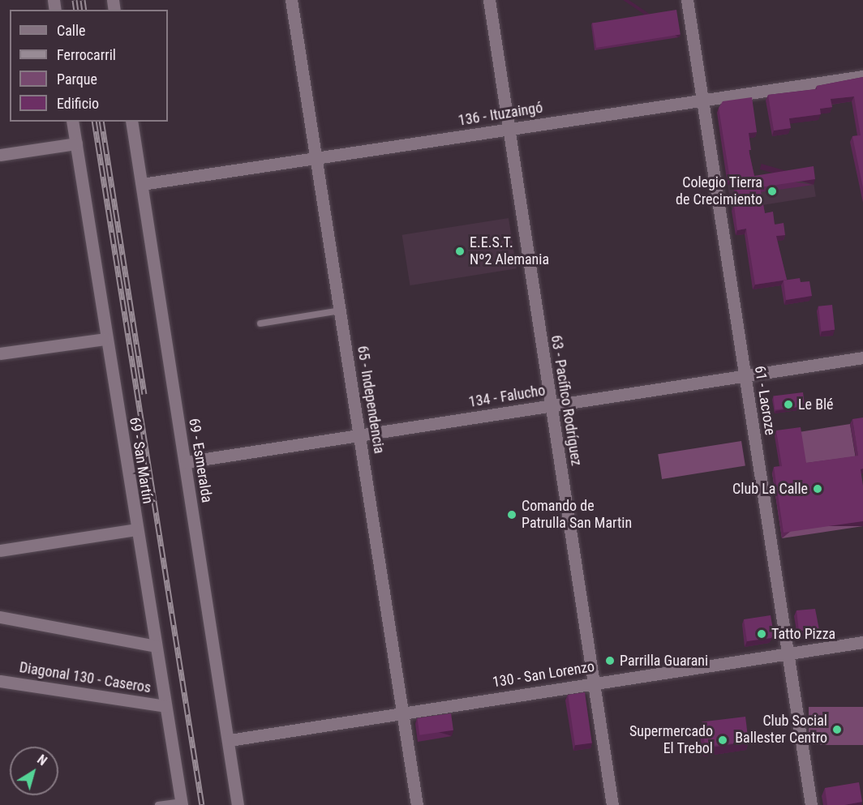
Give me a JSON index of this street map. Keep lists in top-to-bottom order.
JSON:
{
  "streets": {
    "street": [
      "136 - Ituzaingó",
      "134 - Falucho",
      "65 - Independencia",
      "63 - Pacífico Rodríguez",
      "61 - Lacroze",
      "69 - San Martín",
      "69 - Esmeralda",
      "130 - San Lorenzo",
      "Diagonal 130 - Caseros"
    ]
  },
  "crossings": [
    ["136 - Ituzaingó", "65 - Independencia"],
    ["136 - Ituzaingó", "63 - Pacífico Rodríguez"],
    ["136 - Ituzaingó", "61 - Lacroze"],
    ["136 - Ituzaingó", "69 - Esmeralda"],
    ["134 - Falucho", "65 - Independencia"],
    ["134 - Falucho", "63 - Pacífico Rodríguez"],
    ["134 - Falucho", "61 - Lacroze"],
    ["134 - Falucho", "69 - Esmeralda"],
    ["65 - Independencia", "130 - San Lorenzo"],
    ["63 - Pacífico Rodríguez", "130 - San Lorenzo"],
    ["61 - Lacroze", "130 - San Lorenzo"],
    ["69 - San Martín", "Diagonal 130 - Caseros"],
    ["69 - Esmeralda", "130 - San Lorenzo"]
  ],
  "places": [
    "Colegio Tierra de Crecimiento",
    "E.E.S.T. Nº2 Alemania",
    "Le Blé",
    "Club La Calle",
    "Comando de Patrulla San Martin",
    "Tatto Pizza",
    "Parrilla Guarani",
    "Club Social Ballester Centro",
    "Supermercado El Trebol"
  ],
  "legend": [
    "Calle",
    "Ferrocarril",
    "Parque",
    "Edificio"
  ],
  "north": "top right"
}
